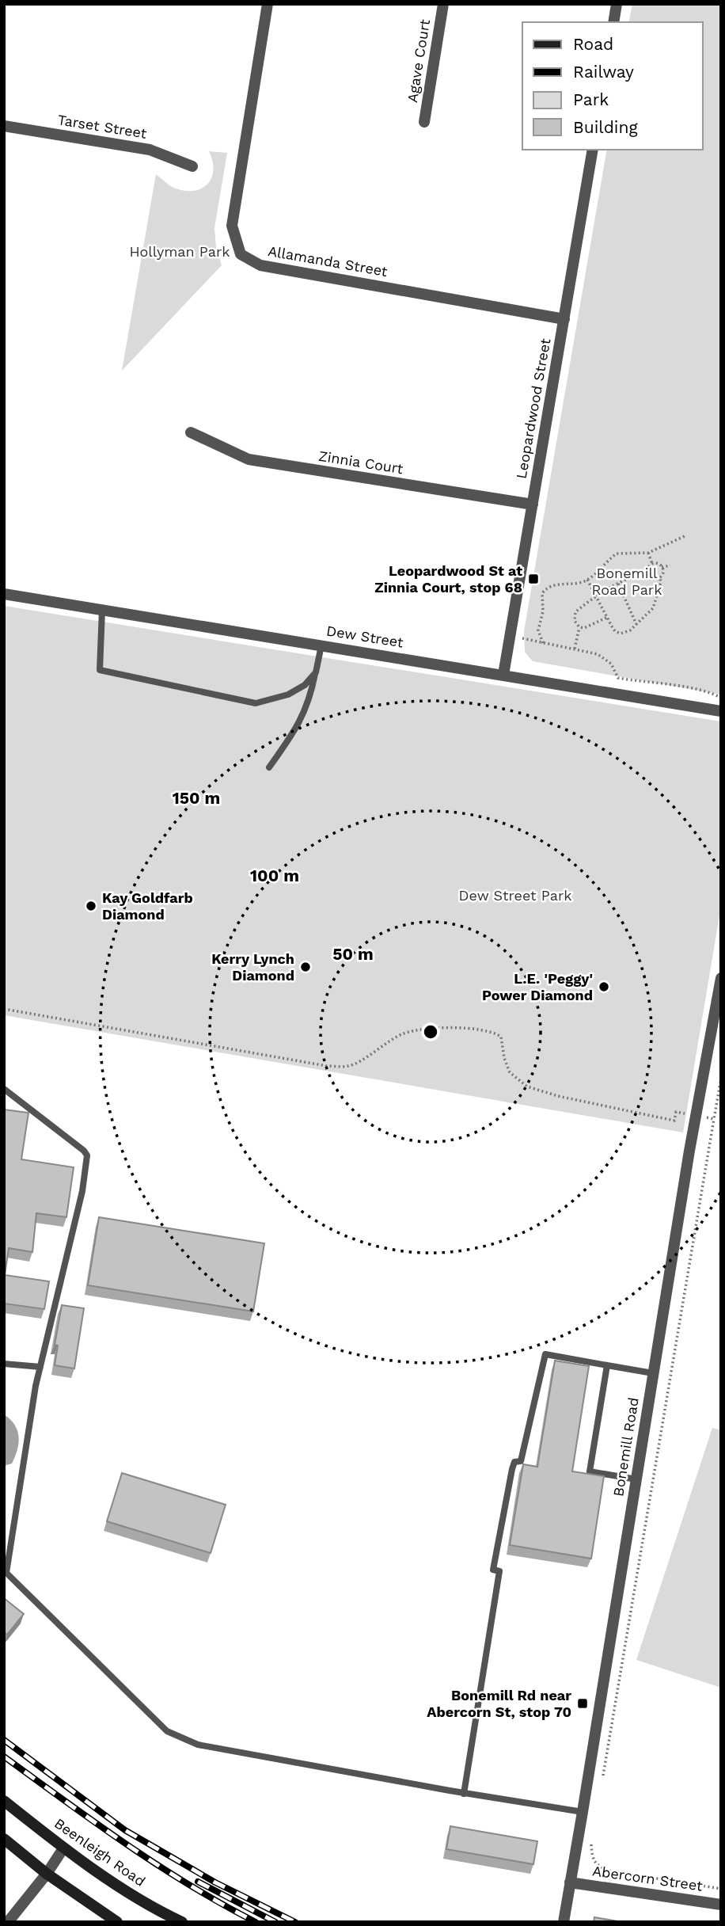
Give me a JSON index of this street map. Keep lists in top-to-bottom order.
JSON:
{
  "streets": {
    "main road": ["Beenleigh Road"],
    "street": [
      "Agave Court",
      "Tarset Street",
      "Allamanda Street",
      "Leopardwood Street",
      "Zinnia Court",
      "Dew Street",
      "Bonemill Road",
      "Abercorn Street"
    ]
  },
  "crossings": [
    ["Allamanda Street", "Leopardwood Street"],
    ["Leopardwood Street", "Zinnia Court"],
    ["Leopardwood Street", "Dew Street"],
    ["Bonemill Road", "Abercorn Street"]
  ],
  "parks": ["Hollyman Park", "Bonemill Road Park", "Dew Street Park"],
  "places": {
    "transit": ["Leopardwood St at Zinnia Court, stop 68", "Bonemill Rd near Abercorn St, stop 70"],
    "other": ["Kay Goldfarb Diamond", "Kerry Lynch Diamond", "L.E. 'Peggy' Power Diamond"]
  },
  "legend": [
    "Road",
    "Railway",
    "Park",
    "Building"
  ],
  "rings": ["150 m", "100 m", "50 m"]
}
